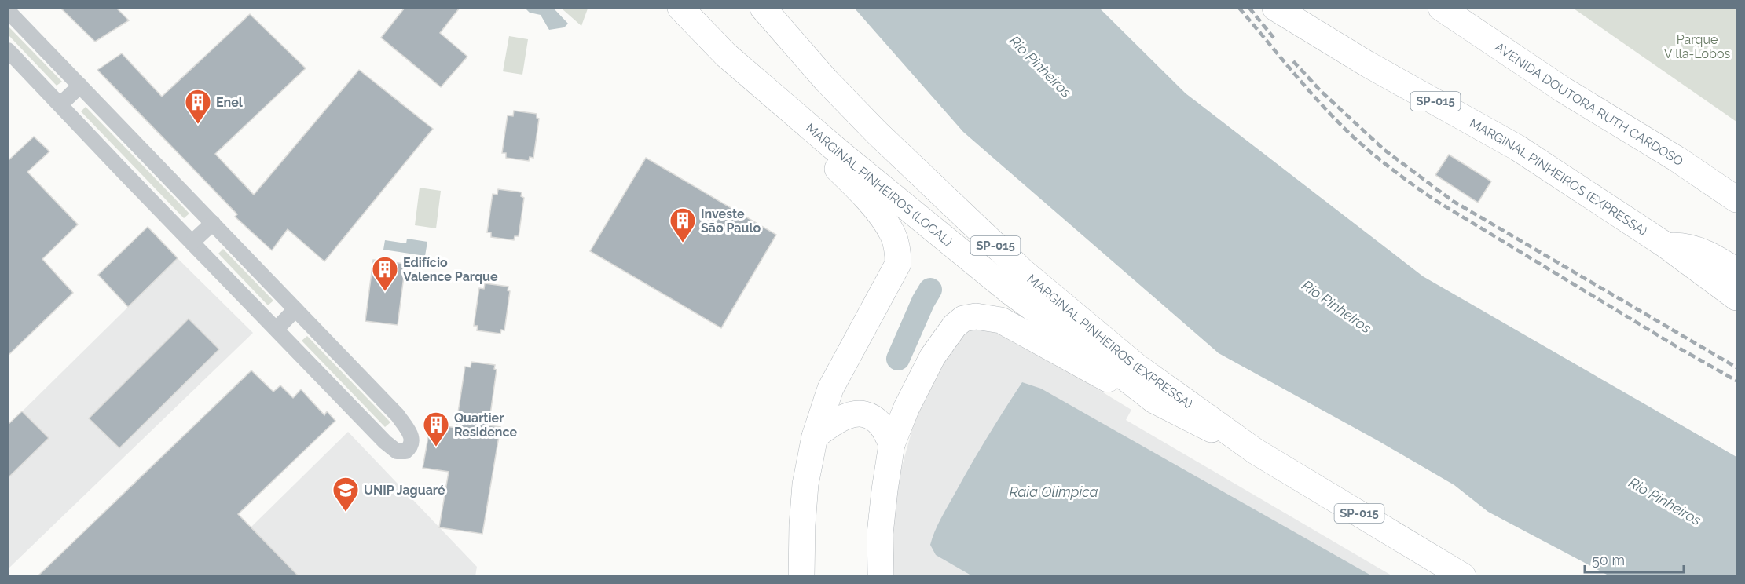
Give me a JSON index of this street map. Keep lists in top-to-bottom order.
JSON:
{
  "streets": {
    "highway": [
      "SP-015",
      "AVENIDA DOUTORA RUTH CARDOSO",
      "MARGINAL PINHEIROS (EXPRESSA)",
      "MARGINAL PINHEIROS (LOCAL)"
    ]
  },
  "crossings": [
    ["MARGINAL PINHEIROS (EXPRESSA)", "MARGINAL PINHEIROS (LOCAL)"]
  ],
  "water": ["Rio Pinheiros", "Raia Olímpica"],
  "parks": ["Parque Villa-Lobos"],
  "places": {
    "building": [
      "Enel",
      "Investe São Paulo",
      "Edifício Valence Parque",
      "Quartier Residence"
    ],
    "school or university": ["UNIP Jaguaré"]
  },
  "scale_bar": "50 m"
}
